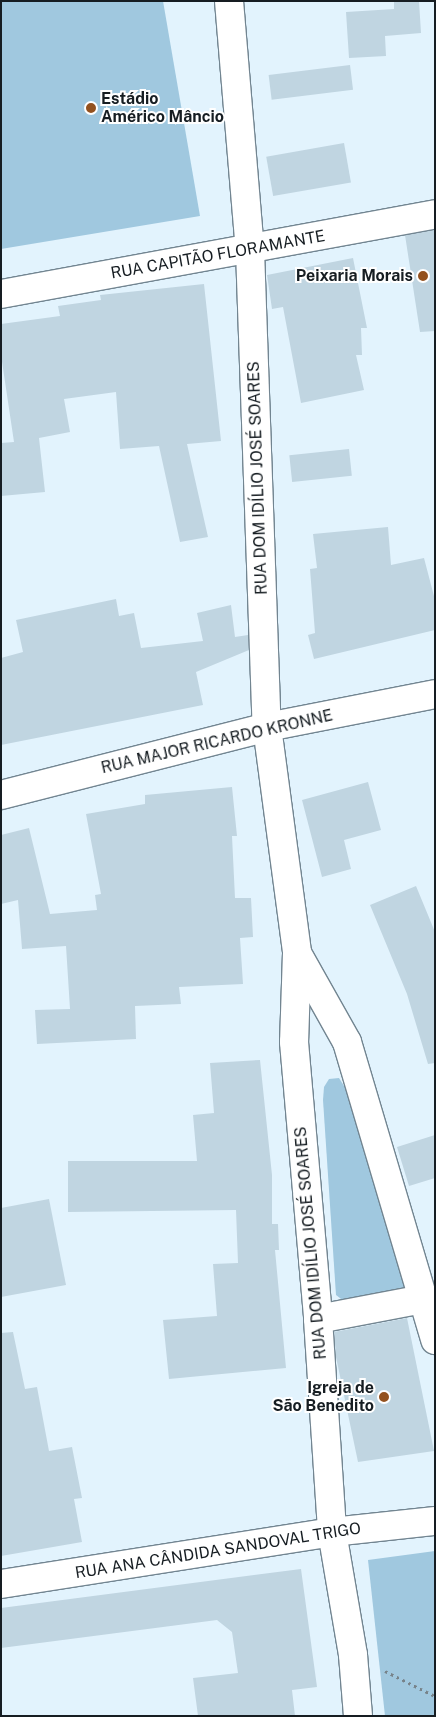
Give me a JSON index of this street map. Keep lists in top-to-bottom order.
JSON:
{
  "streets": {
    "street": [
      "RUA CAPITÃO FLORAMANTE",
      "RUA DOM IDÍLIO JOSÉ SOARES",
      "RUA MAJOR RICARDO KRONNE",
      "RUA ANA CÂNDIDA SANDOVAL TRIGO"
    ]
  },
  "crossings": [
    ["RUA CAPITÃO FLORAMANTE", "RUA DOM IDÍLIO JOSÉ SOARES"],
    ["RUA DOM IDÍLIO JOSÉ SOARES", "RUA MAJOR RICARDO KRONNE"],
    ["RUA DOM IDÍLIO JOSÉ SOARES", "RUA ANA CÂNDIDA SANDOVAL TRIGO"]
  ],
  "places": ["Estádio Américo Mâncio", "Peixaria Morais", "Igreja de São Benedito"]
}
